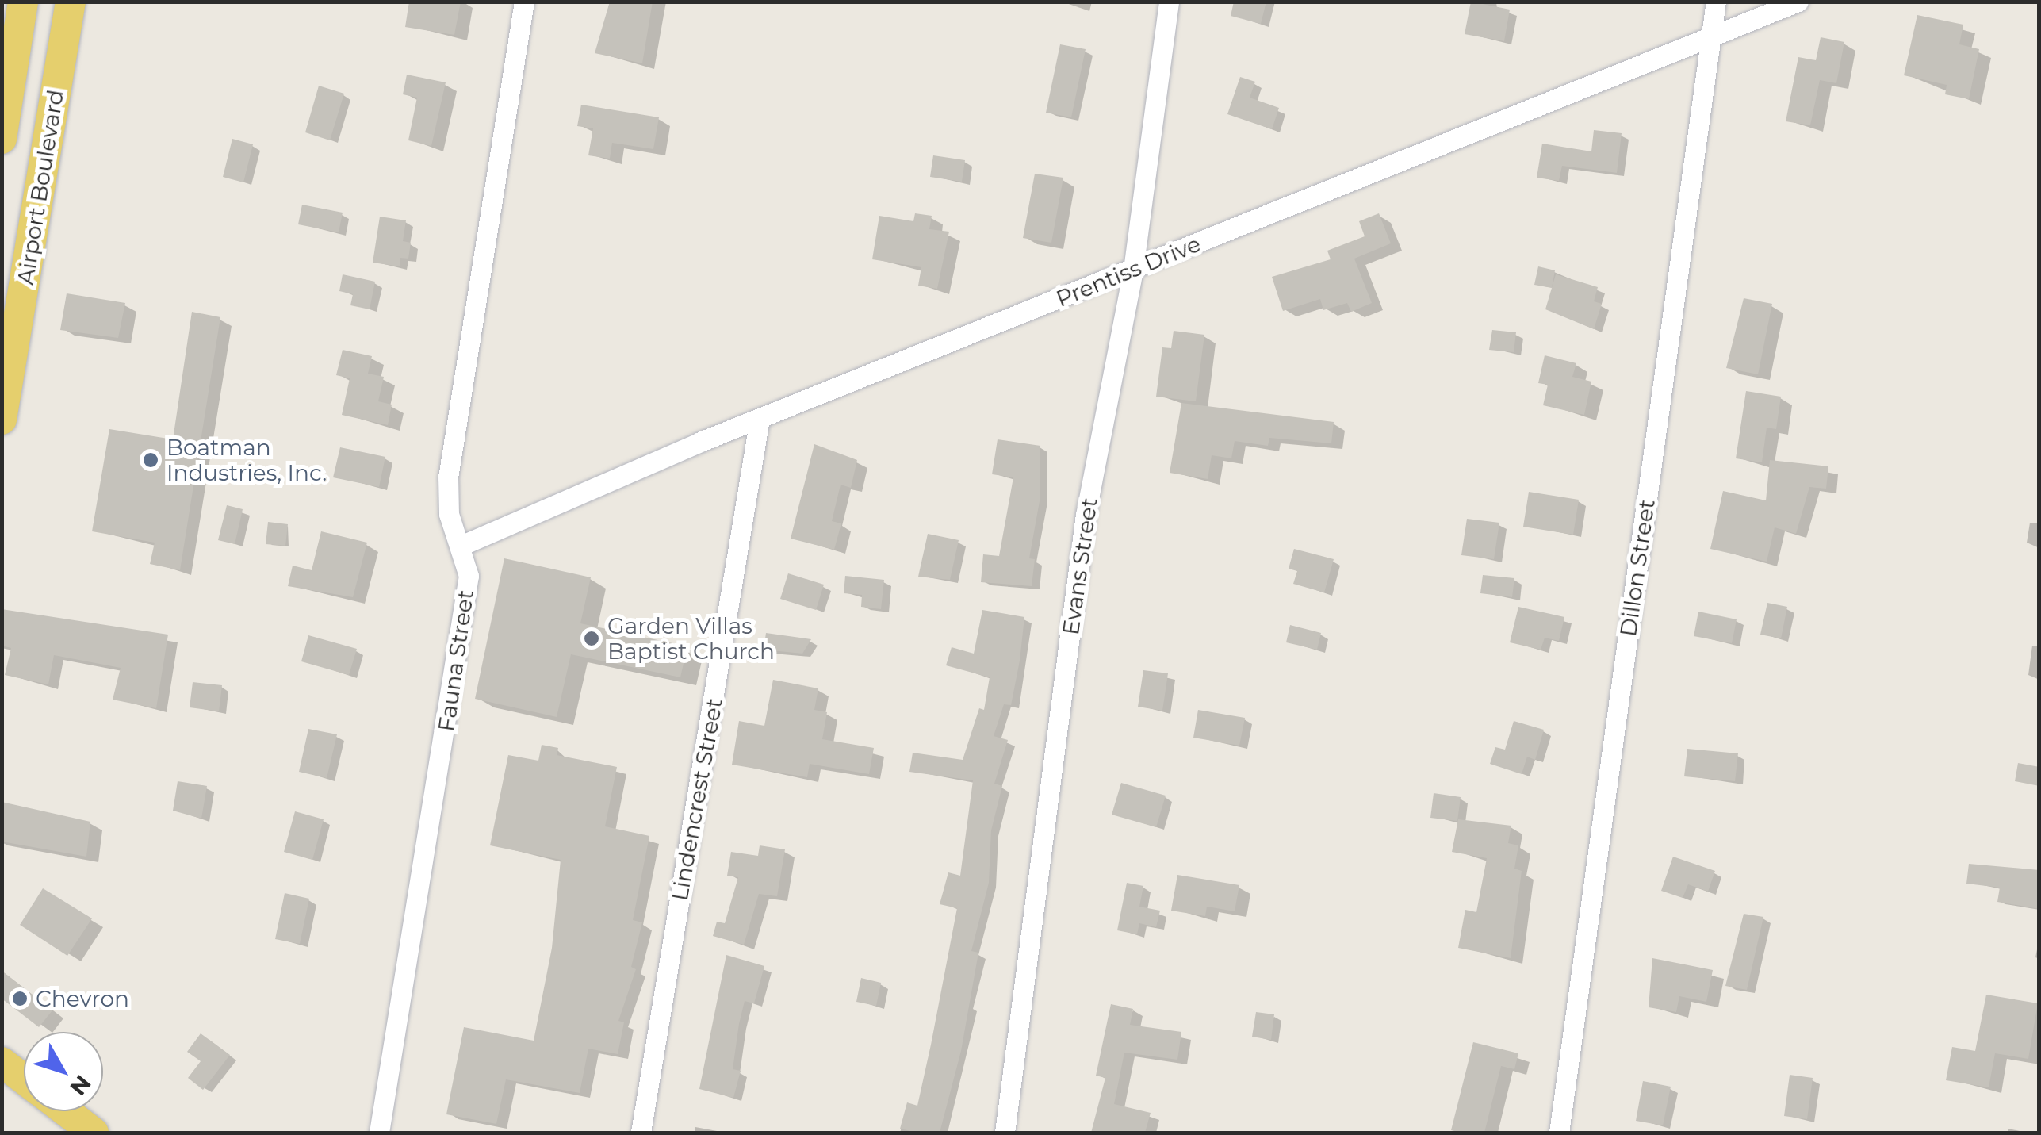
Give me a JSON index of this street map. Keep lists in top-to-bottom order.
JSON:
{
  "streets": {
    "main road": ["Airport Boulevard"],
    "street": [
      "Prentiss Drive",
      "Evans Street",
      "Dillon Street",
      "Fauna Street",
      "Lindencrest Street"
    ]
  },
  "crossings": [
    ["Prentiss Drive", "Evans Street"],
    ["Prentiss Drive", "Dillon Street"],
    ["Prentiss Drive", "Fauna Street"],
    ["Prentiss Drive", "Lindencrest Street"]
  ],
  "places": ["Boatman Industries, Inc.", "Garden Villas Baptist Church", "Chevron"],
  "north": "bottom right"
}
